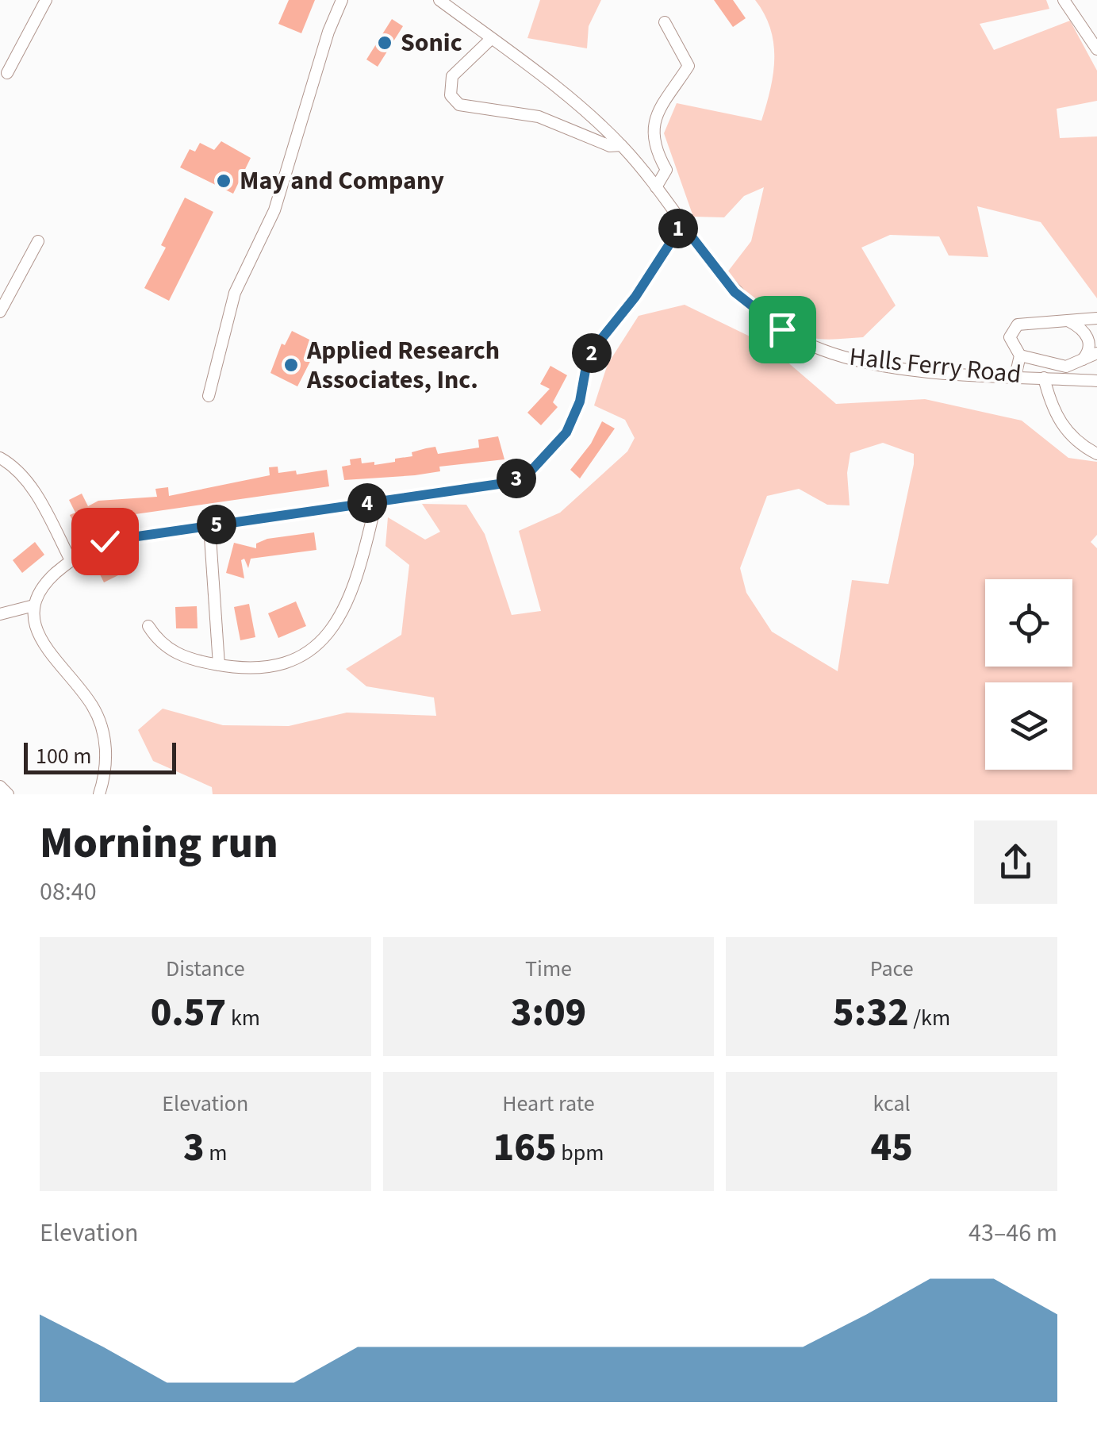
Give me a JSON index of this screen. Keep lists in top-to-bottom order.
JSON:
{
  "streets": {
    "street": ["Halls Ferry Road"]
  },
  "places": ["Sonic", "May and Company", "Applied Research Associates, Inc."],
  "scale_bar": "100 m",
  "page": {
    "pins": [
      "1",
      "2",
      "3",
      "4",
      "5"
    ],
    "scale": "100 m",
    "heading": ["Morning run", "08:40"],
    "stats": [
      ["Distance", "0.57 km"],
      ["Time", "3:09"],
      ["Pace", "5:32 /km"],
      ["Elevation", "3 m"],
      ["Heart rate", "165 bpm"],
      ["kcal", "45"]
    ],
    "chart": ["Elevation", "43–46 m"]
  }
}
